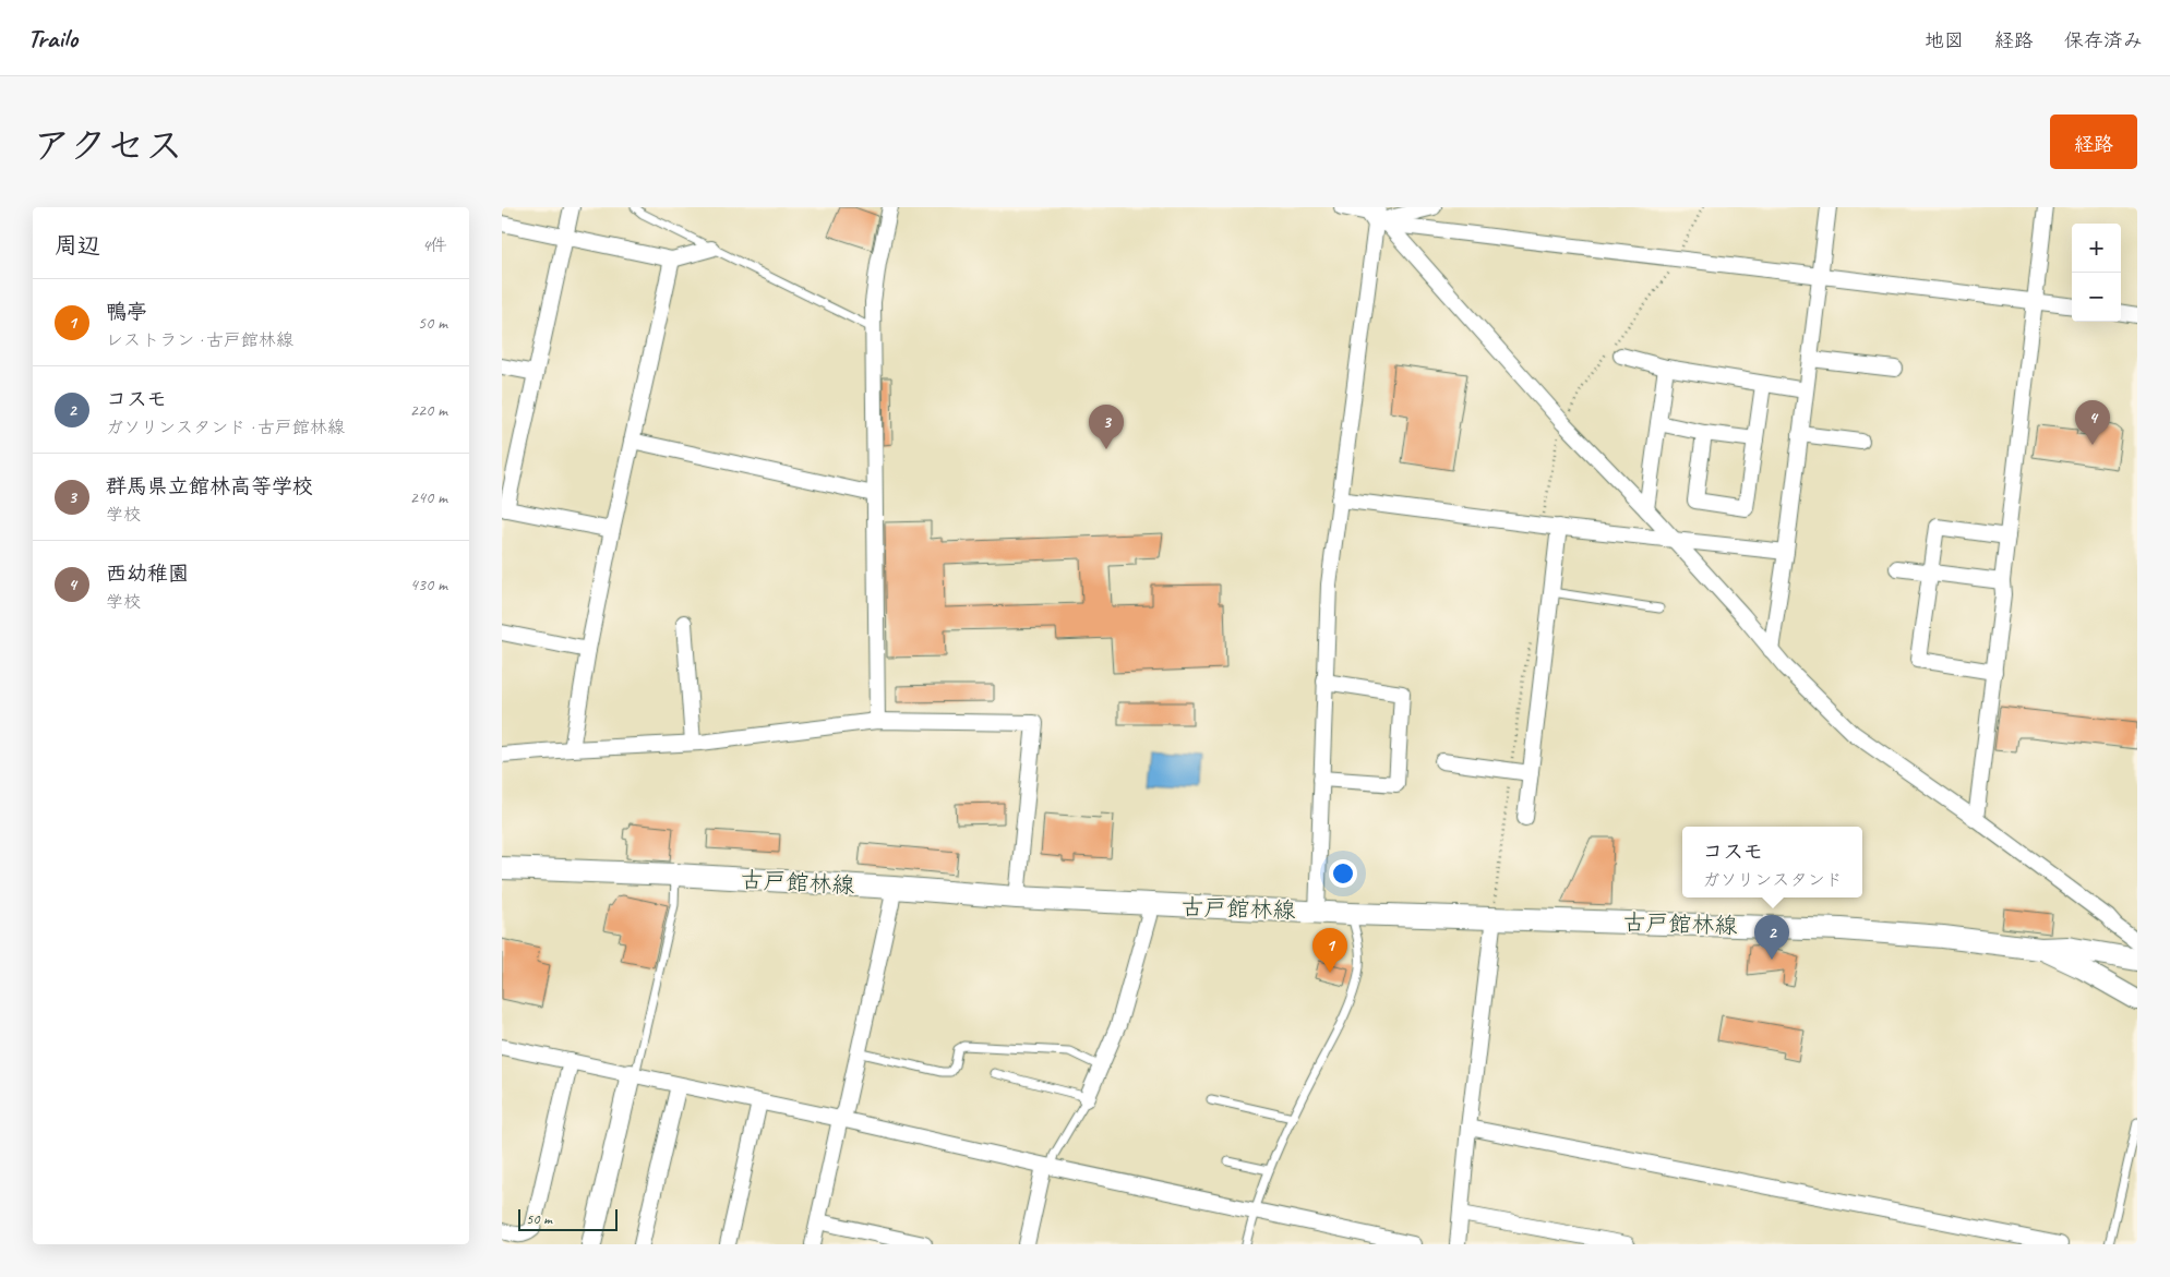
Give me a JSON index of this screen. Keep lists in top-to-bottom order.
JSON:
{
  "streets": {
    "main road": ["古戸館林線"]
  },
  "scale_bar": "50 m",
  "page": {
    "header": "Trailo",
    "nav": ["地図", "経路", "保存済み"],
    "title": "アクセス",
    "buttons": "経路",
    "heading": ["周辺", "4件"],
    "map_buttons": ["+", "−"],
    "list": [
      {
        "mark": "1",
        "name": "鴨亭",
        "note": "レストラン · 古戸館林線",
        "value": "50 m"
      },
      {
        "mark": "2",
        "name": "コスモ",
        "note": "ガソリンスタンド · 古戸館林線",
        "value": "220 m"
      },
      {
        "mark": "3",
        "name": "群馬県立館林高等学校",
        "note": "学校",
        "value": "240 m"
      },
      {
        "mark": "4",
        "name": "西幼稚園",
        "note": "学校",
        "value": "430 m"
      }
    ],
    "pins": [
      "4",
      "3",
      "2",
      "1"
    ],
    "popup": ["コスモ", "ガソリンスタンド"],
    "scale": "50 m"
  }
}
